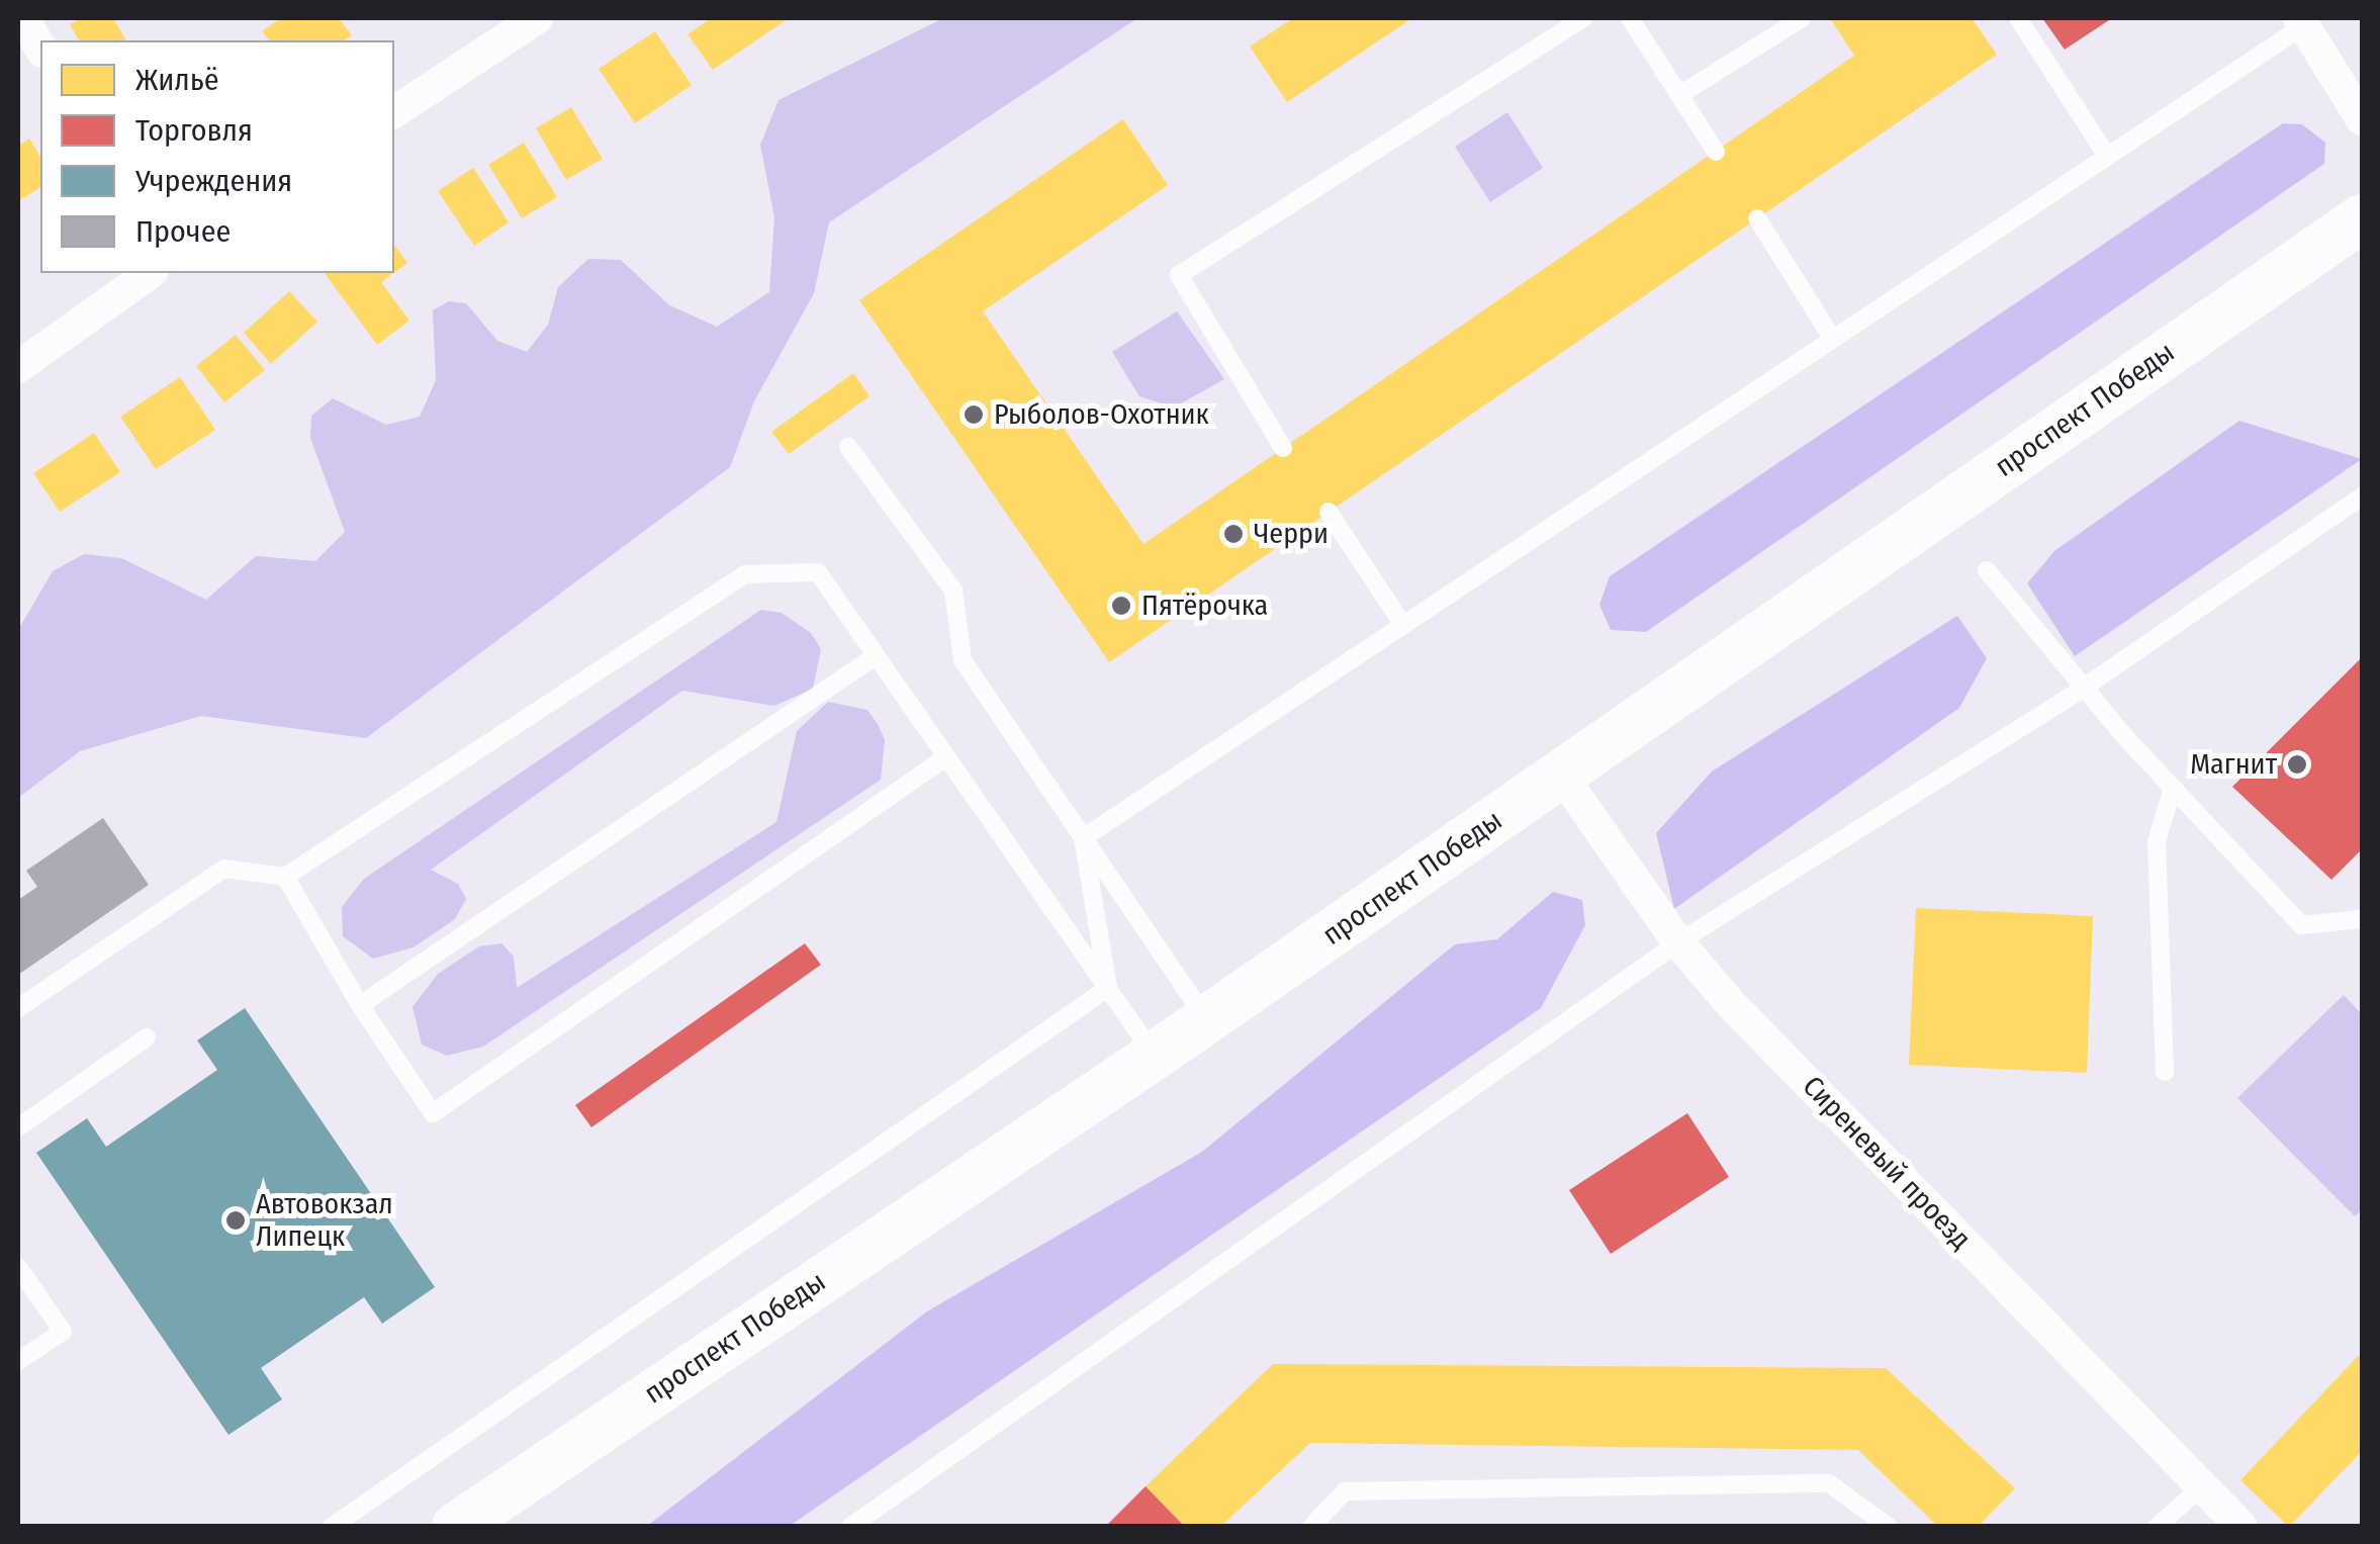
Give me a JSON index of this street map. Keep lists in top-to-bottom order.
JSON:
{
  "streets": {
    "main road": ["проспект Победы"],
    "street": ["Сиреневый проезд"]
  },
  "crossings": [
    ["проспект Победы", "Сиреневый проезд"]
  ],
  "places": [
    "Рыболов-Охотник",
    "Черри",
    "Пятёрочка",
    "Магнит",
    "Автовокзал Липецк"
  ],
  "legend": [
    "Жильё",
    "Торговля",
    "Учреждения",
    "Прочее"
  ]
}
